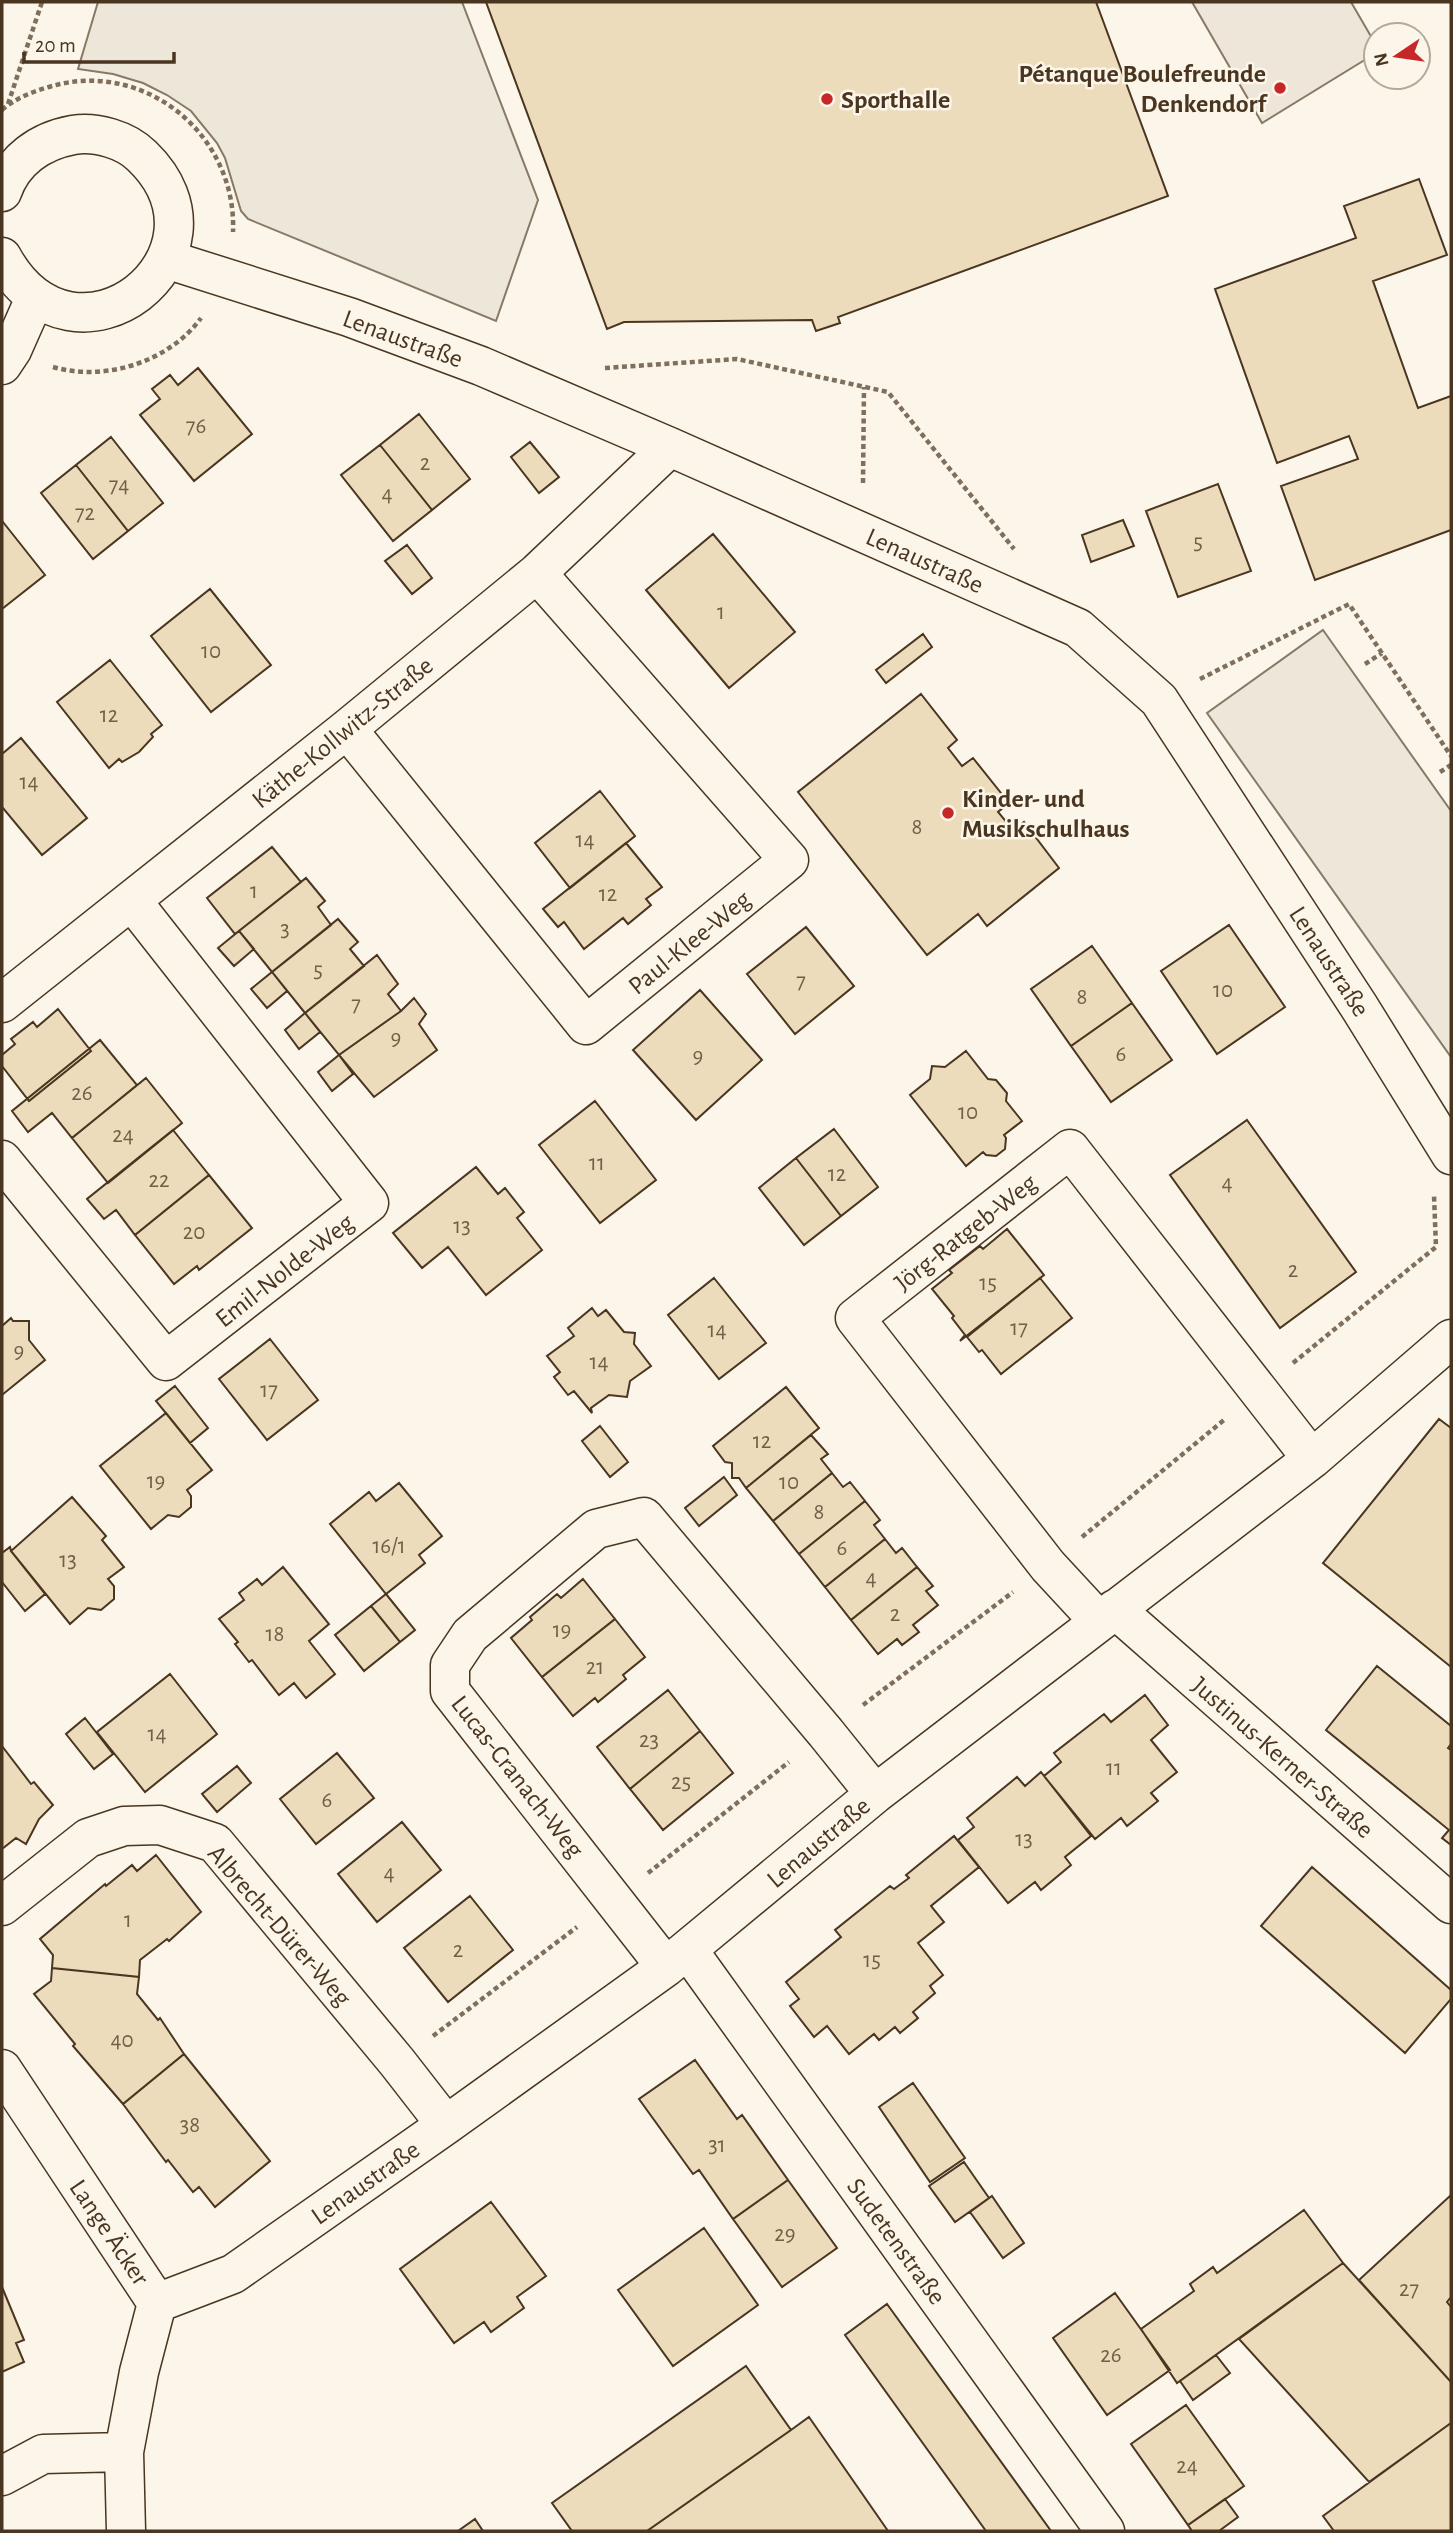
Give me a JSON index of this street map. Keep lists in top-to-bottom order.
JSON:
{
  "streets": {
    "street": [
      "Lenaustraße",
      "Käthe-Kollwitz-Straße",
      "Paul-Klee-Weg",
      "Jörg-Ratgeb-Weg",
      "Emil-Nolde-Weg",
      "Justinus-Kerner-Straße",
      "Lucas-Cranach-Weg",
      "Albrecht-Dürer-Weg",
      "Lange Äcker",
      "Sudetenstraße"
    ]
  },
  "crossings": [
    ["Lenaustraße", "Käthe-Kollwitz-Straße"],
    ["Lenaustraße", "Jörg-Ratgeb-Weg"],
    ["Lenaustraße", "Justinus-Kerner-Straße"],
    ["Lenaustraße", "Lucas-Cranach-Weg"],
    ["Lenaustraße", "Albrecht-Dürer-Weg"],
    ["Lenaustraße", "Lange Äcker"],
    ["Lenaustraße", "Sudetenstraße"],
    ["Käthe-Kollwitz-Straße", "Paul-Klee-Weg"],
    ["Käthe-Kollwitz-Straße", "Emil-Nolde-Weg"],
    ["Jörg-Ratgeb-Weg", "Justinus-Kerner-Straße"],
    ["Lucas-Cranach-Weg", "Sudetenstraße"]
  ],
  "places": ["Pétanque Boulefreunde Denkendorf", "Sporthalle", "Kinder- und Musikschulhaus"],
  "house_numbers": [
    "76",
    "2",
    "74",
    "4",
    "72",
    "5",
    "1",
    "10",
    "12",
    "14",
    "8",
    "14",
    "1",
    "12",
    "3",
    "5",
    "7",
    "10",
    "8",
    "7",
    "9",
    "6",
    "9",
    "26",
    "10",
    "24",
    "11",
    "12",
    "22",
    "4",
    "13",
    "20",
    "2",
    "15",
    "17",
    "14",
    "9",
    "14",
    "17",
    "12",
    "19",
    "10",
    "8",
    "16/1",
    "6",
    "13",
    "4",
    "2",
    "19",
    "18",
    "21",
    "14",
    "23",
    "11",
    "25",
    "6",
    "13",
    "4",
    "1",
    "2",
    "15",
    "40",
    "38",
    "31",
    "29",
    "27",
    "26",
    "24"
  ],
  "scale_bar": "20 m",
  "north": "left"
}
